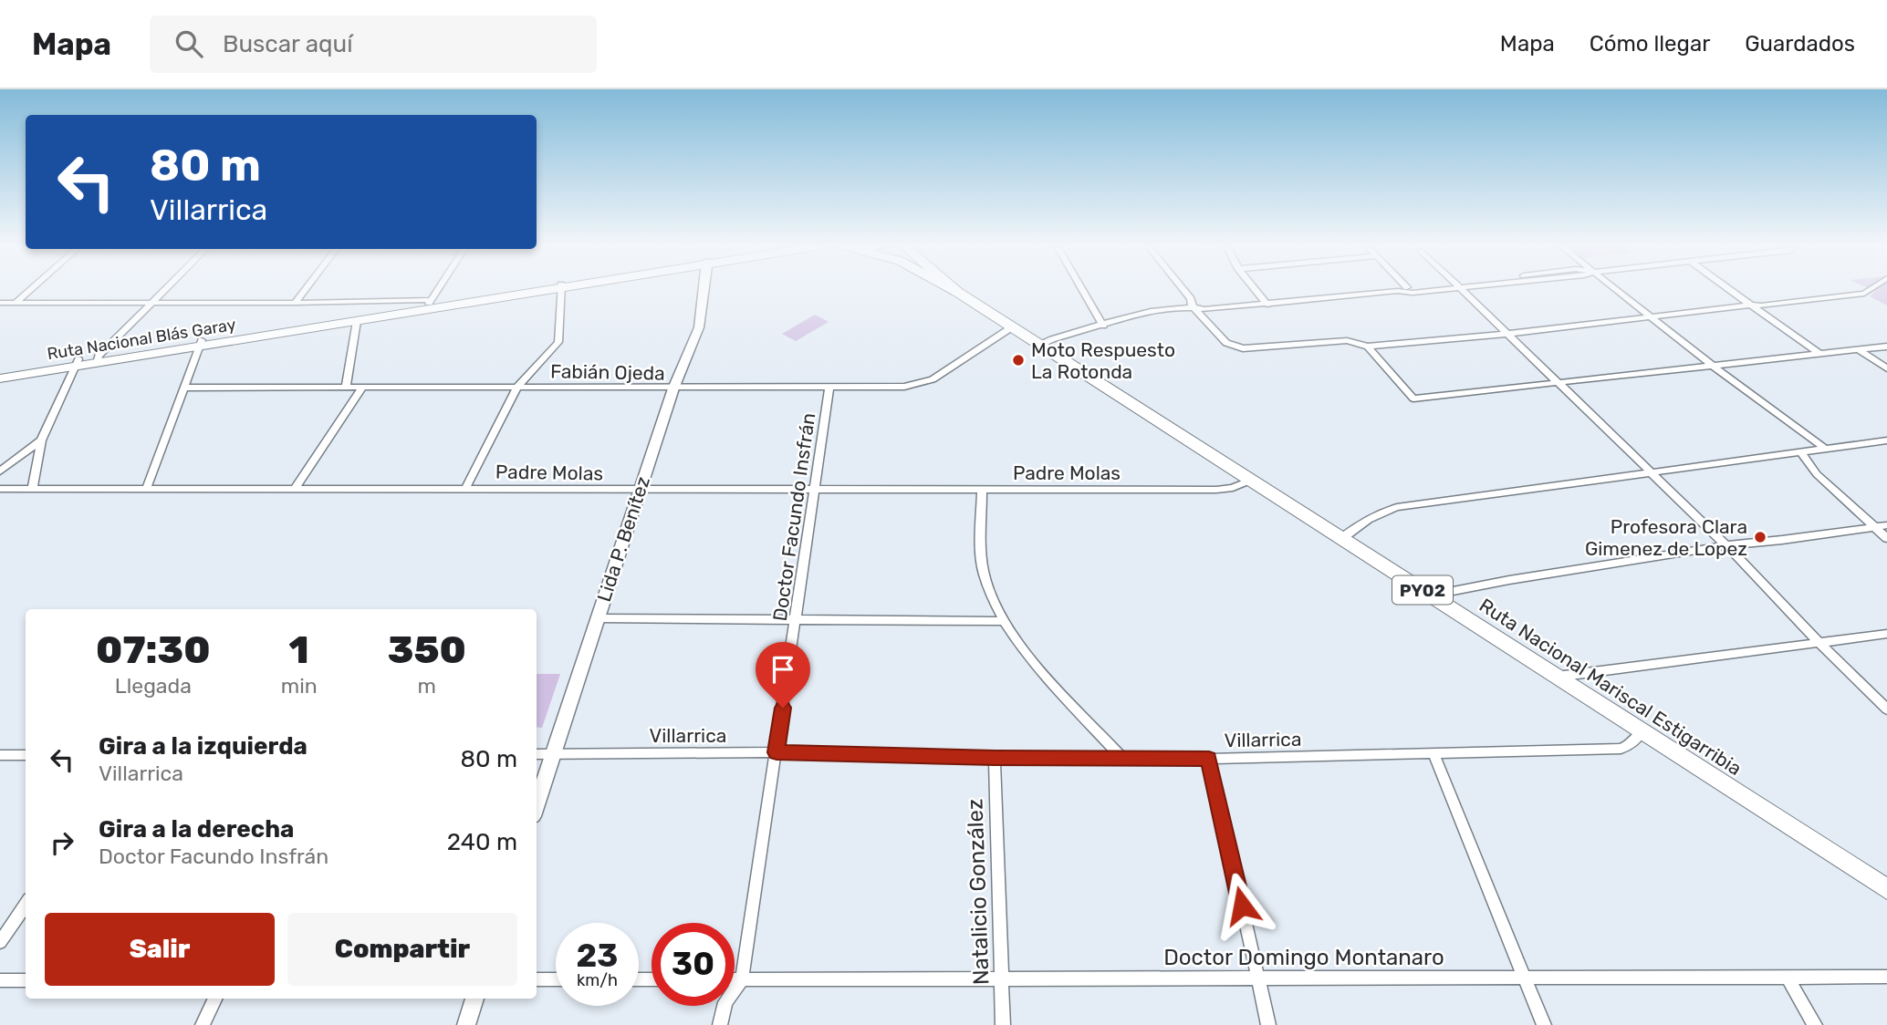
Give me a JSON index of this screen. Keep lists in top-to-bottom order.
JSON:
{
  "streets": {
    "main road": ["Ruta Nacional Blás Garay", "PY02", "Ruta Nacional Mariscal Estigarribia"],
    "street": [
      "Fabián Ojeda",
      "Padre Molas",
      "Doctor Facundo Insfrán",
      "Lida P. Benítez",
      "Villarrica",
      "Natalicio González",
      "Doctor Domingo Montanaro"
    ]
  },
  "crossings": [
    ["Fabián Ojeda", "Doctor Facundo Insfrán"],
    ["Fabián Ojeda", "Lida P. Benítez"],
    ["Fabián Ojeda", "Ruta Nacional Mariscal Estigarribia"],
    ["Padre Molas", "Doctor Facundo Insfrán"],
    ["Padre Molas", "Lida P. Benítez"],
    ["Padre Molas", "Ruta Nacional Mariscal Estigarribia"],
    ["Doctor Facundo Insfrán", "Villarrica"],
    ["Doctor Facundo Insfrán", "Doctor Domingo Montanaro"],
    ["Lida P. Benítez", "Villarrica"],
    ["PY02", "Ruta Nacional Mariscal Estigarribia"],
    ["Ruta Nacional Mariscal Estigarribia", "Villarrica"],
    ["Villarrica", "Natalicio González"],
    ["Natalicio González", "Doctor Domingo Montanaro"]
  ],
  "places": ["Moto Respuesto La Rotonda", "Profesora Clara Gimenez de Lopez"],
  "page": {
    "header": "Mapa",
    "search": "Buscar aquí",
    "nav": ["Mapa", "Cómo llegar", "Guardados"],
    "turn": ["80 m", "Villarrica"],
    "eta": [
      "07:30",
      "Llegada",
      "1",
      "min",
      "350",
      "m"
    ],
    "list": [
      {
        "name": "Gira a la izquierda",
        "note": "Villarrica",
        "value": "80 m"
      },
      {
        "name": "Gira a la derecha",
        "note": "Doctor Facundo Insfrán",
        "value": "240 m"
      }
    ],
    "buttons": ["Salir", "Compartir"],
    "speed": "23 km/h",
    "limit": "30"
  }
}
